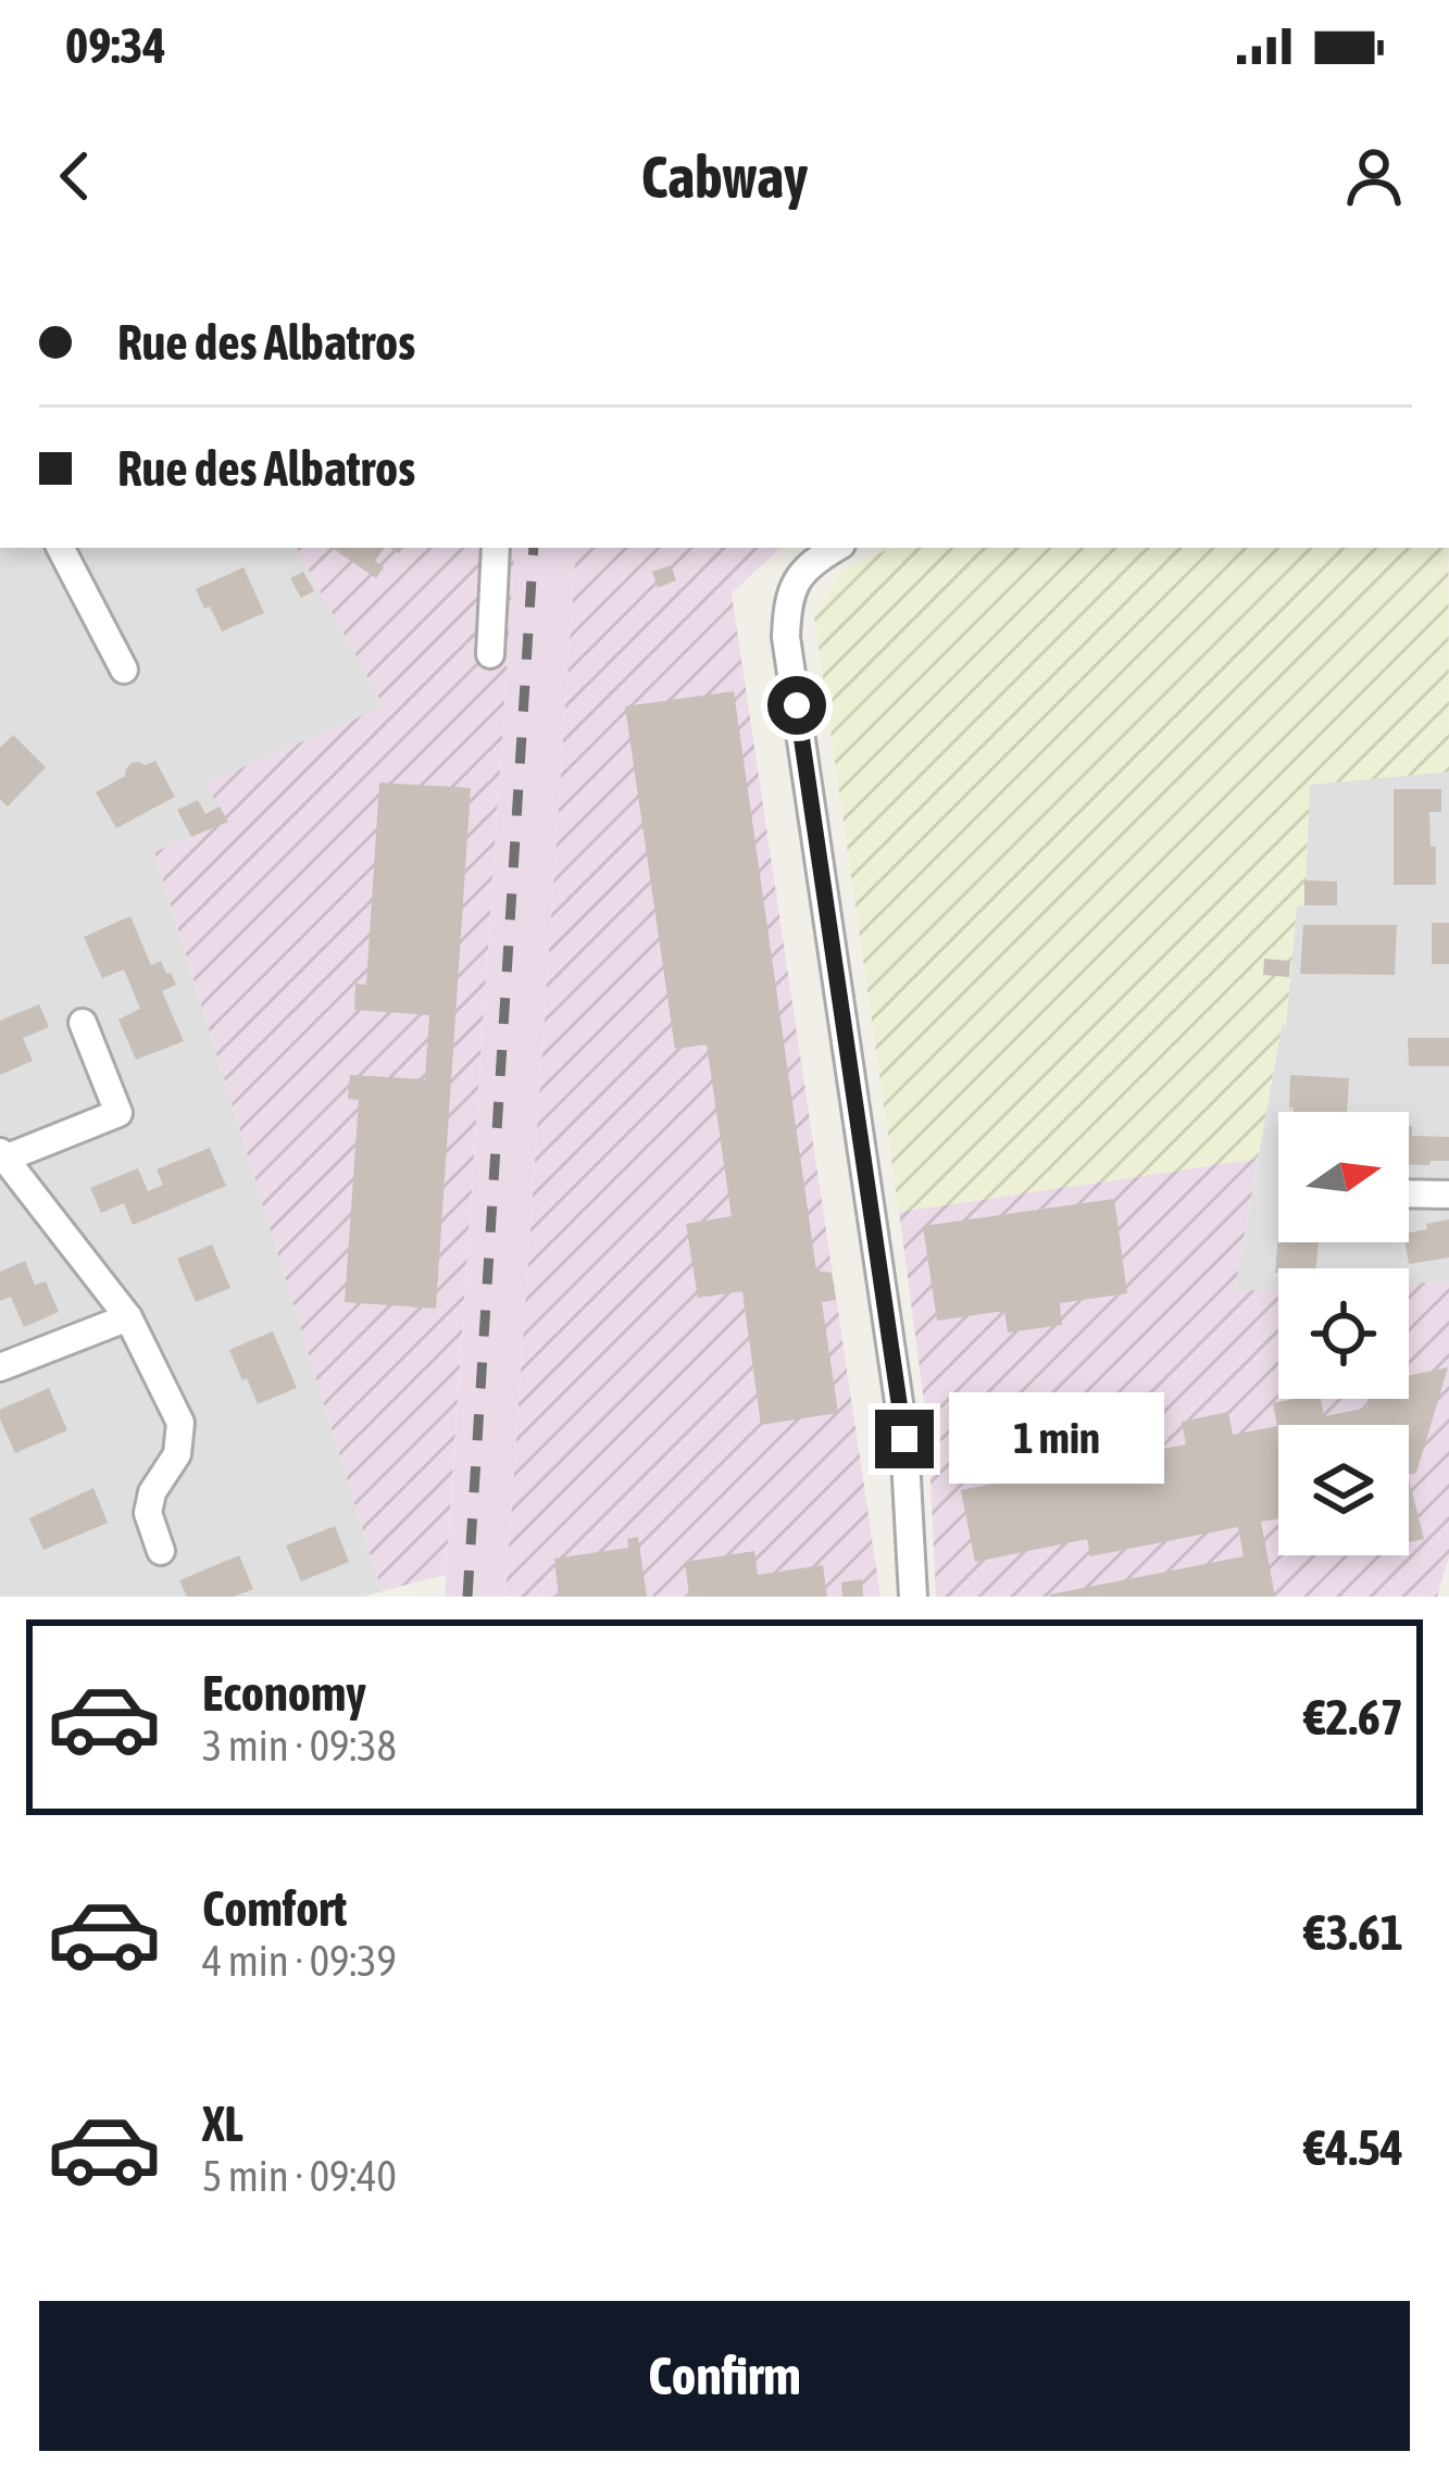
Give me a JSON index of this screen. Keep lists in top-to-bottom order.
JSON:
{
  "north": "right",
  "page": {
    "status": "09:34",
    "header": "Cabway",
    "banner": ["Rue des Albatros", "Rue des Albatros"],
    "bubble": "1 min",
    "list": [
      {
        "name": "Economy",
        "note": "3 min · 09:38",
        "value": "€2.67"
      },
      {
        "name": "Comfort",
        "note": "4 min · 09:39",
        "value": "€3.61"
      },
      {
        "name": "XL",
        "note": "5 min · 09:40",
        "value": "€4.54"
      }
    ],
    "buttons": "Confirm"
  }
}
